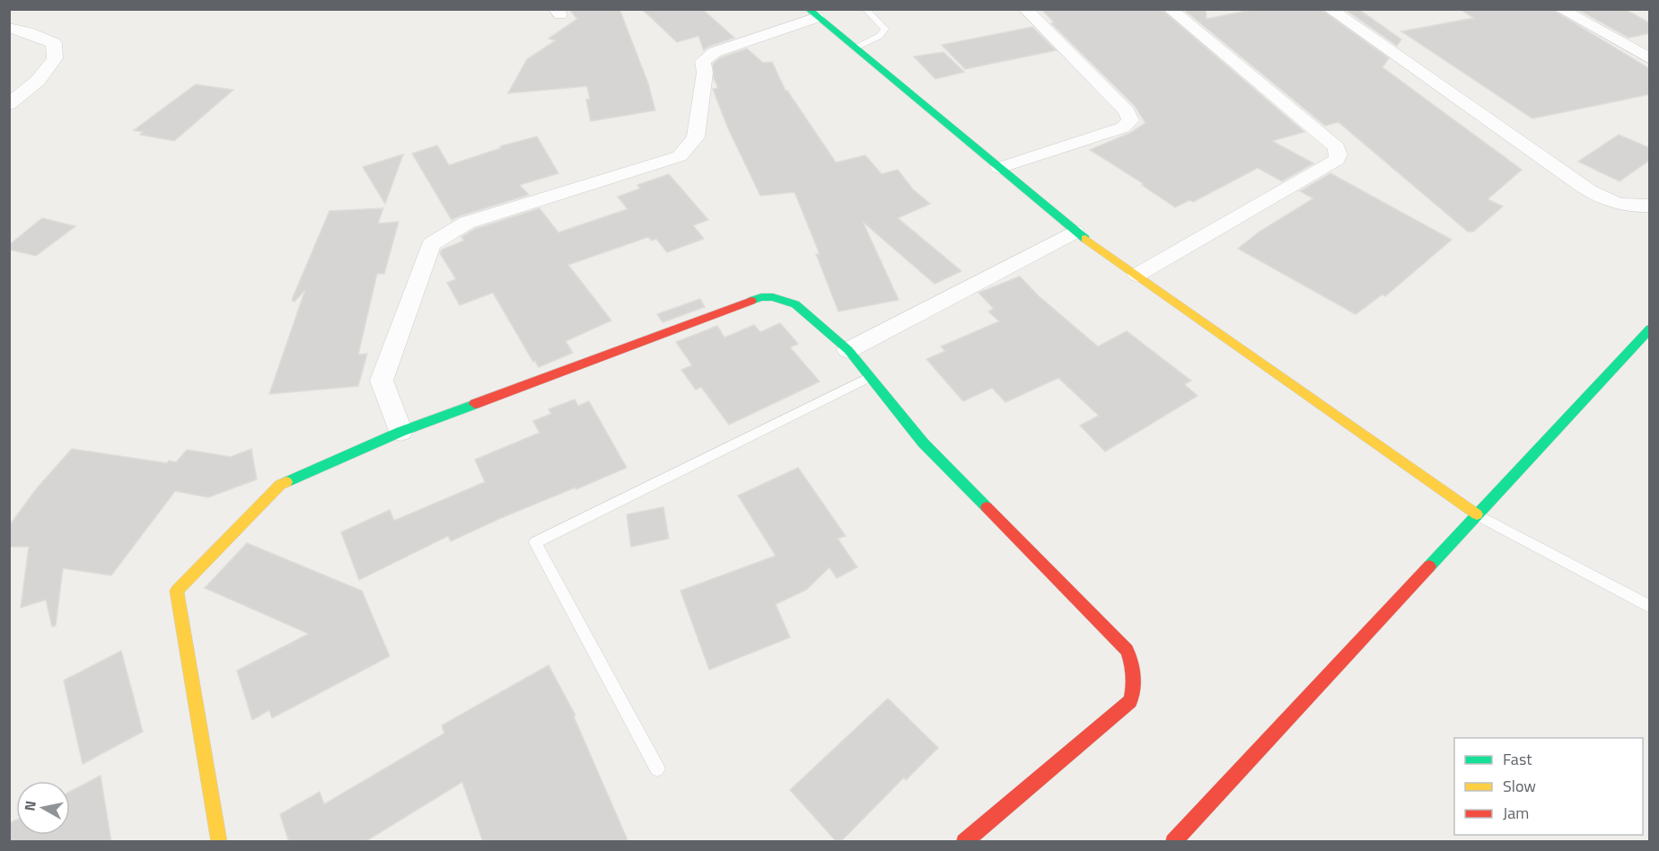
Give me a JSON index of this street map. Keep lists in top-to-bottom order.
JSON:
{
  "legend": ["Fast", "Slow", "Jam"],
  "north": "left"
}
